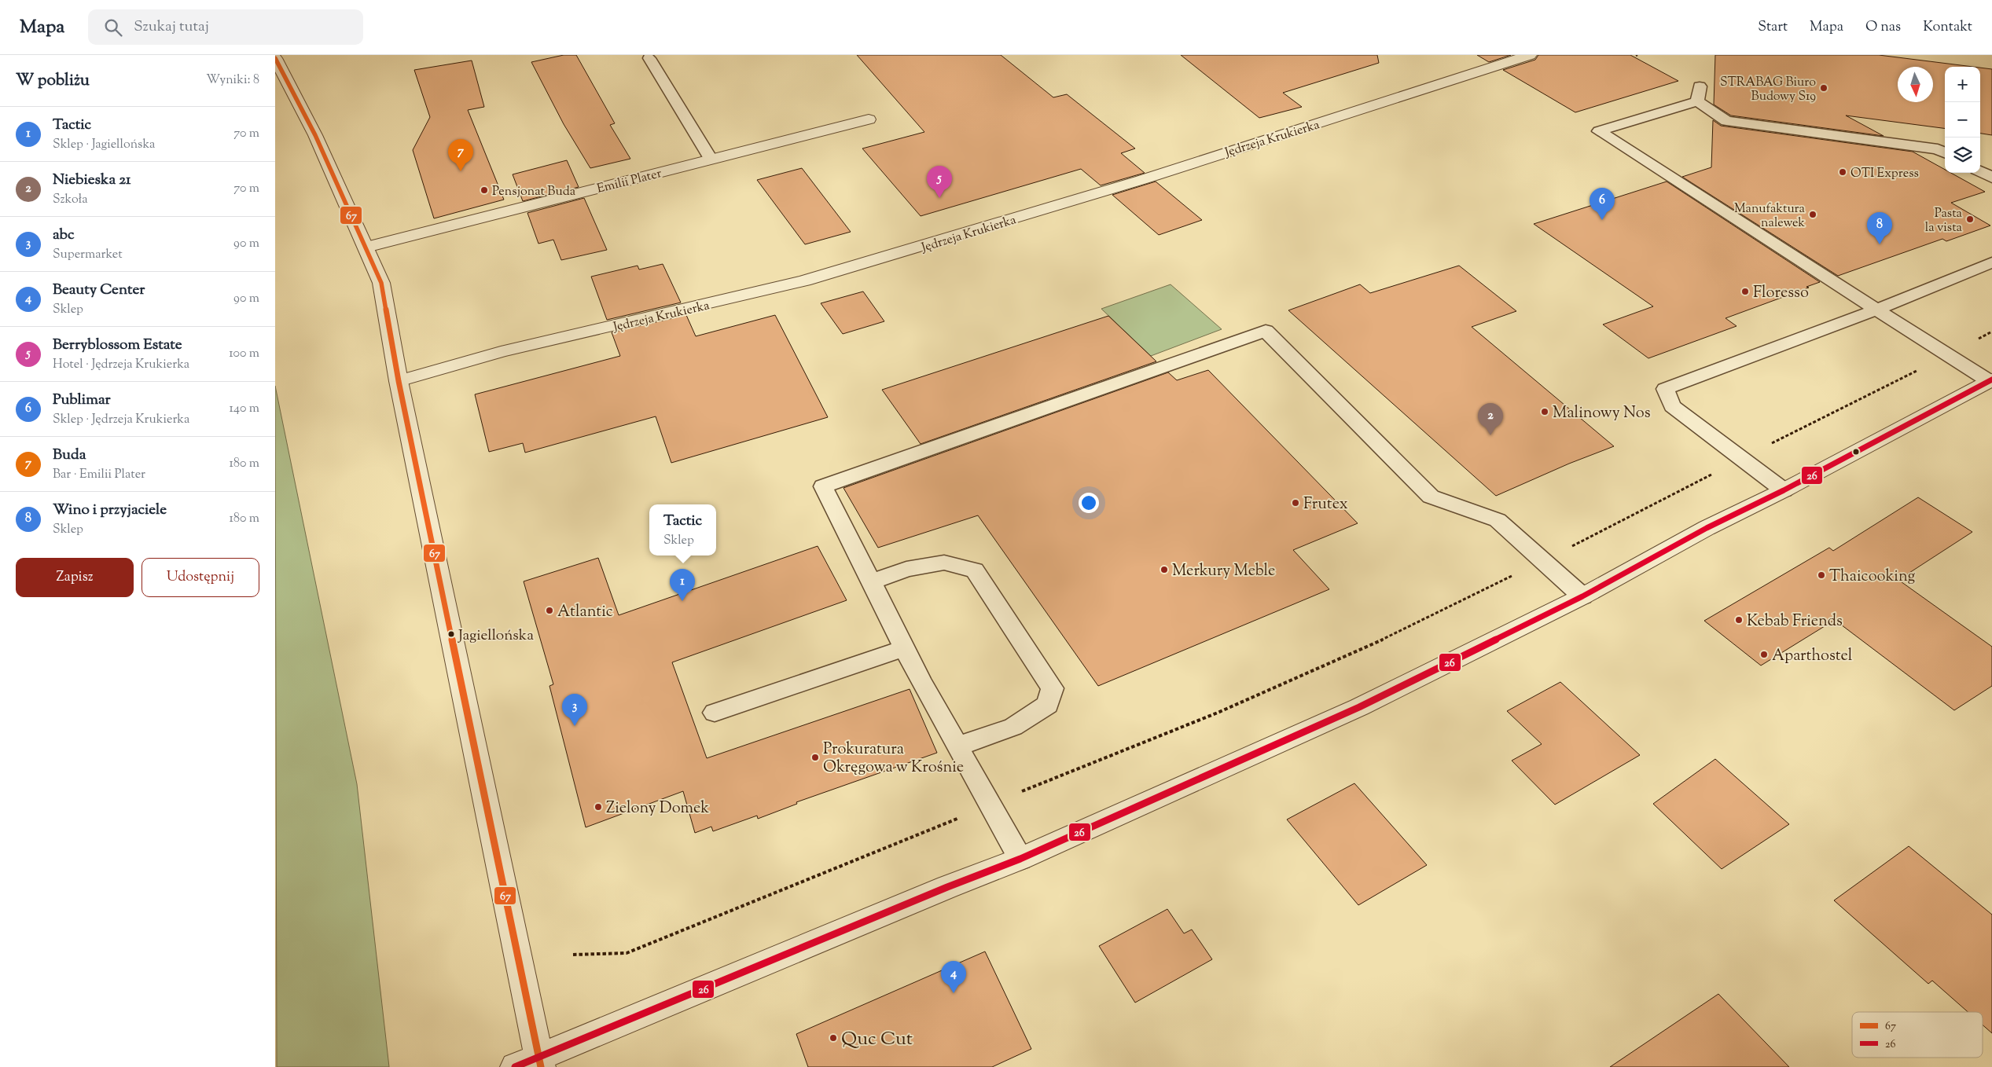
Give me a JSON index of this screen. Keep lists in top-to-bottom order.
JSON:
{
  "streets": {
    "street": ["Jędrzeja Krukierka", "Emilii Plater"]
  },
  "places": [
    "STRABAG Biuro Budowy S19",
    "OTI Express",
    "Pensjonat Buda",
    "Manufaktura nalewek",
    "Pasta la vista",
    "Floresso",
    "Malinowy Nos",
    "Frutex",
    "Merkury Meble",
    "Thaicooking",
    "Atlantic",
    "Kebab Friends",
    "Jagiellońska",
    "Aparthostel",
    "Prokuratura Okręgowa w Krośnie",
    "Zielony Domek",
    "Quc Cut"
  ],
  "lines": ["transit line 67", "transit line 26"],
  "legend": ["67", "26"],
  "north": "bottom",
  "page": {
    "header": "Mapa",
    "search": "Szukaj tutaj",
    "nav": [
      "Start",
      "Mapa",
      "O nas",
      "Kontakt"
    ],
    "heading": ["W pobliżu", "Wyniki: 8"],
    "map_buttons": ["+", "−"],
    "list": [
      {
        "mark": "1",
        "name": "Tactic",
        "note": "Sklep · Jagiellońska",
        "value": "70 m"
      },
      {
        "mark": "2",
        "name": "Niebieska 21",
        "note": "Szkoła",
        "value": "70 m"
      },
      {
        "mark": "3",
        "name": "abc",
        "note": "Supermarket",
        "value": "90 m"
      },
      {
        "mark": "4",
        "name": "Beauty Center",
        "note": "Sklep",
        "value": "90 m"
      },
      {
        "mark": "5",
        "name": "Berryblossom Estate",
        "note": "Hotel · Jędrzeja Krukierka",
        "value": "100 m"
      },
      {
        "mark": "6",
        "name": "Publimar",
        "note": "Sklep · Jędrzeja Krukierka",
        "value": "140 m"
      },
      {
        "mark": "7",
        "name": "Buda",
        "note": "Bar · Emilii Plater",
        "value": "180 m"
      },
      {
        "mark": "8",
        "name": "Wino i przyjaciele",
        "note": "Sklep",
        "value": "180 m"
      }
    ],
    "pins": [
      "7",
      "5",
      "6",
      "8",
      "2",
      "1",
      "3",
      "4"
    ],
    "popup": ["Tactic", "Sklep"],
    "buttons": ["Zapisz", "Udostępnij"]
  }
}
